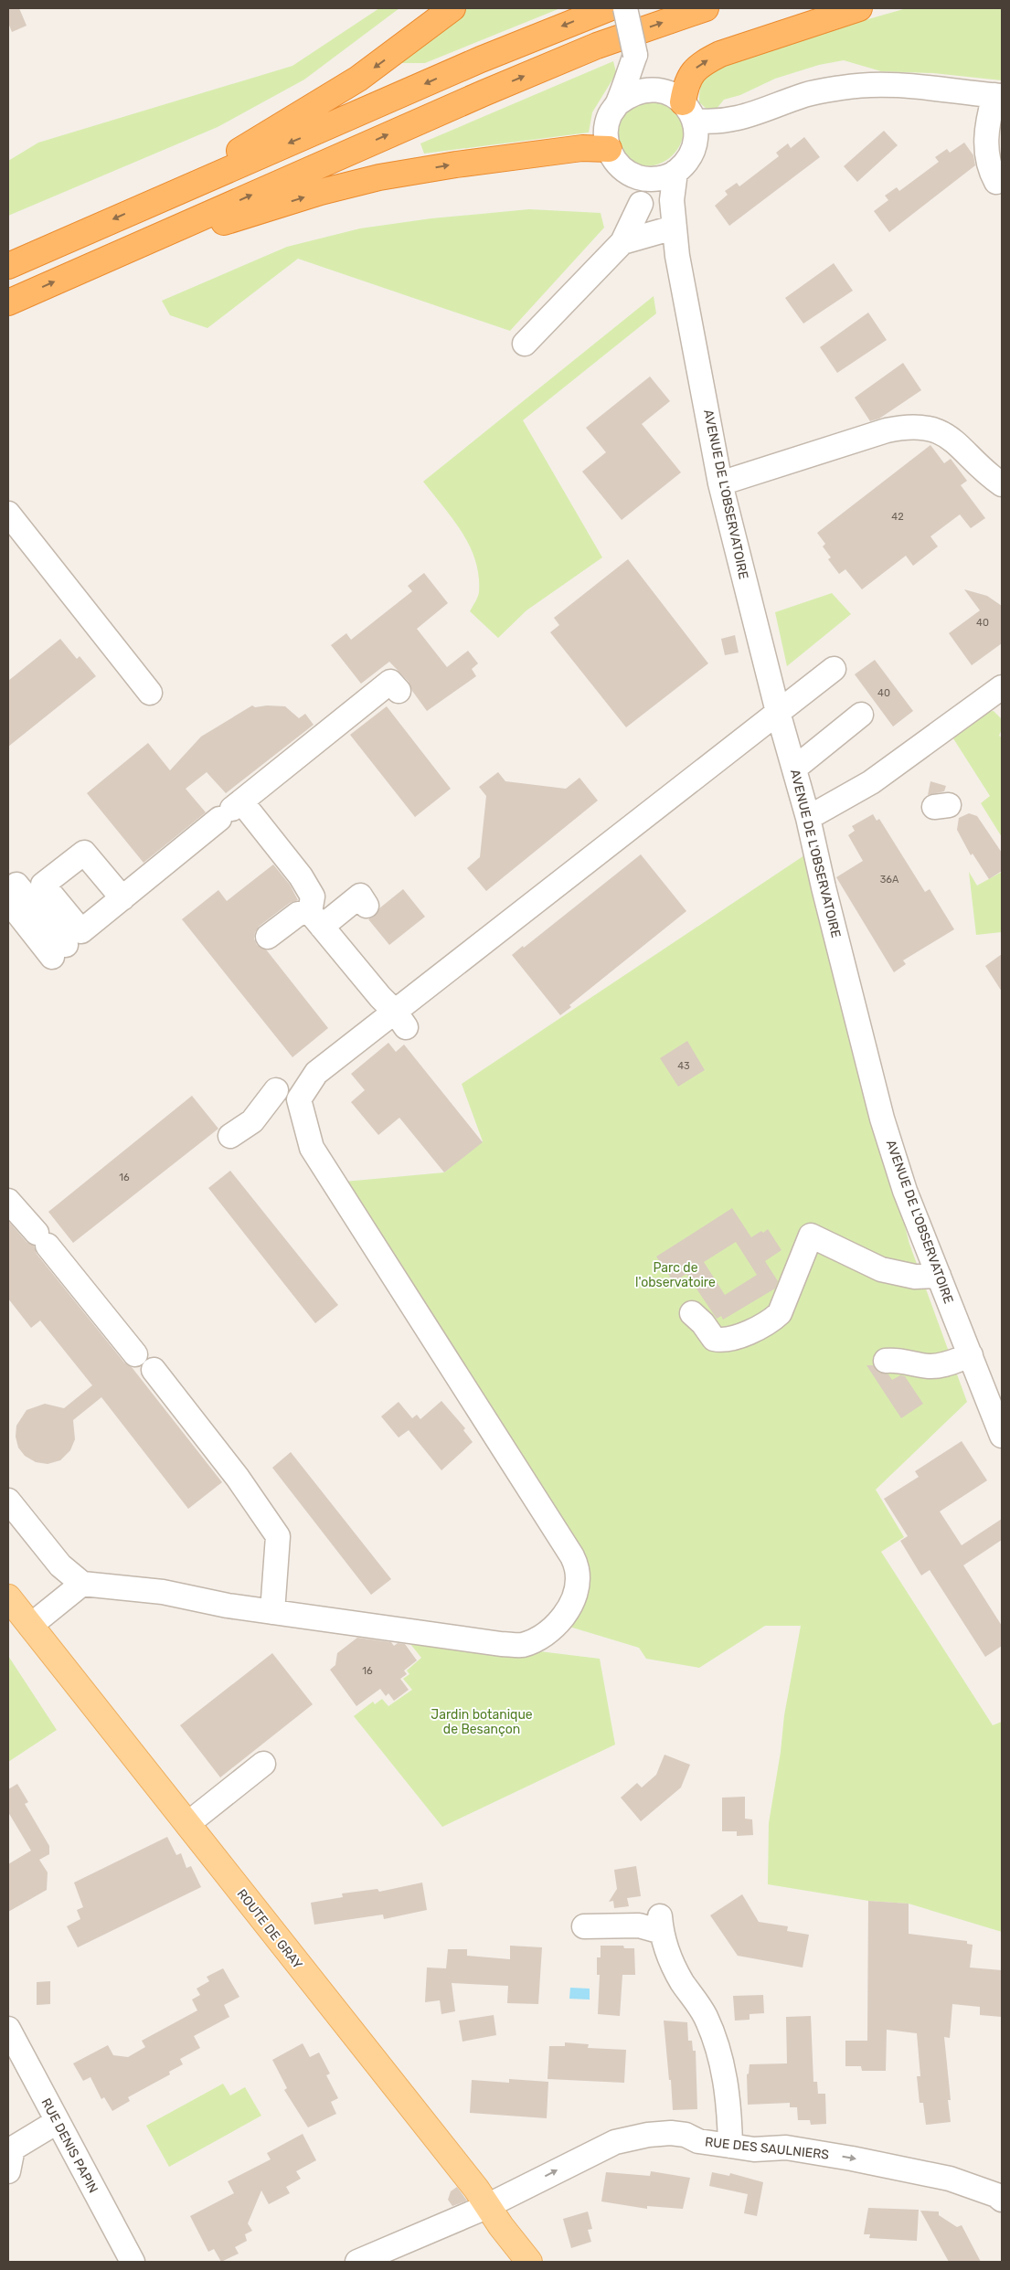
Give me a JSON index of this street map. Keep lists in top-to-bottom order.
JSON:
{
  "streets": {
    "main road": ["ROUTE DE GRAY"],
    "street": ["AVENUE DE L'OBSERVATOIRE", "RUE DENIS PAPIN", "RUE DES SAULNIERS"]
  },
  "crossings": [
    ["ROUTE DE GRAY", "RUE DES SAULNIERS"]
  ],
  "one_way": ["RUE DES SAULNIERS"],
  "parks": ["Parc de l'observatoire", "Jardin botanique de Besançon"],
  "house_numbers": [
    "42",
    "40",
    "40",
    "36A",
    "43",
    "16",
    "16"
  ]
}
